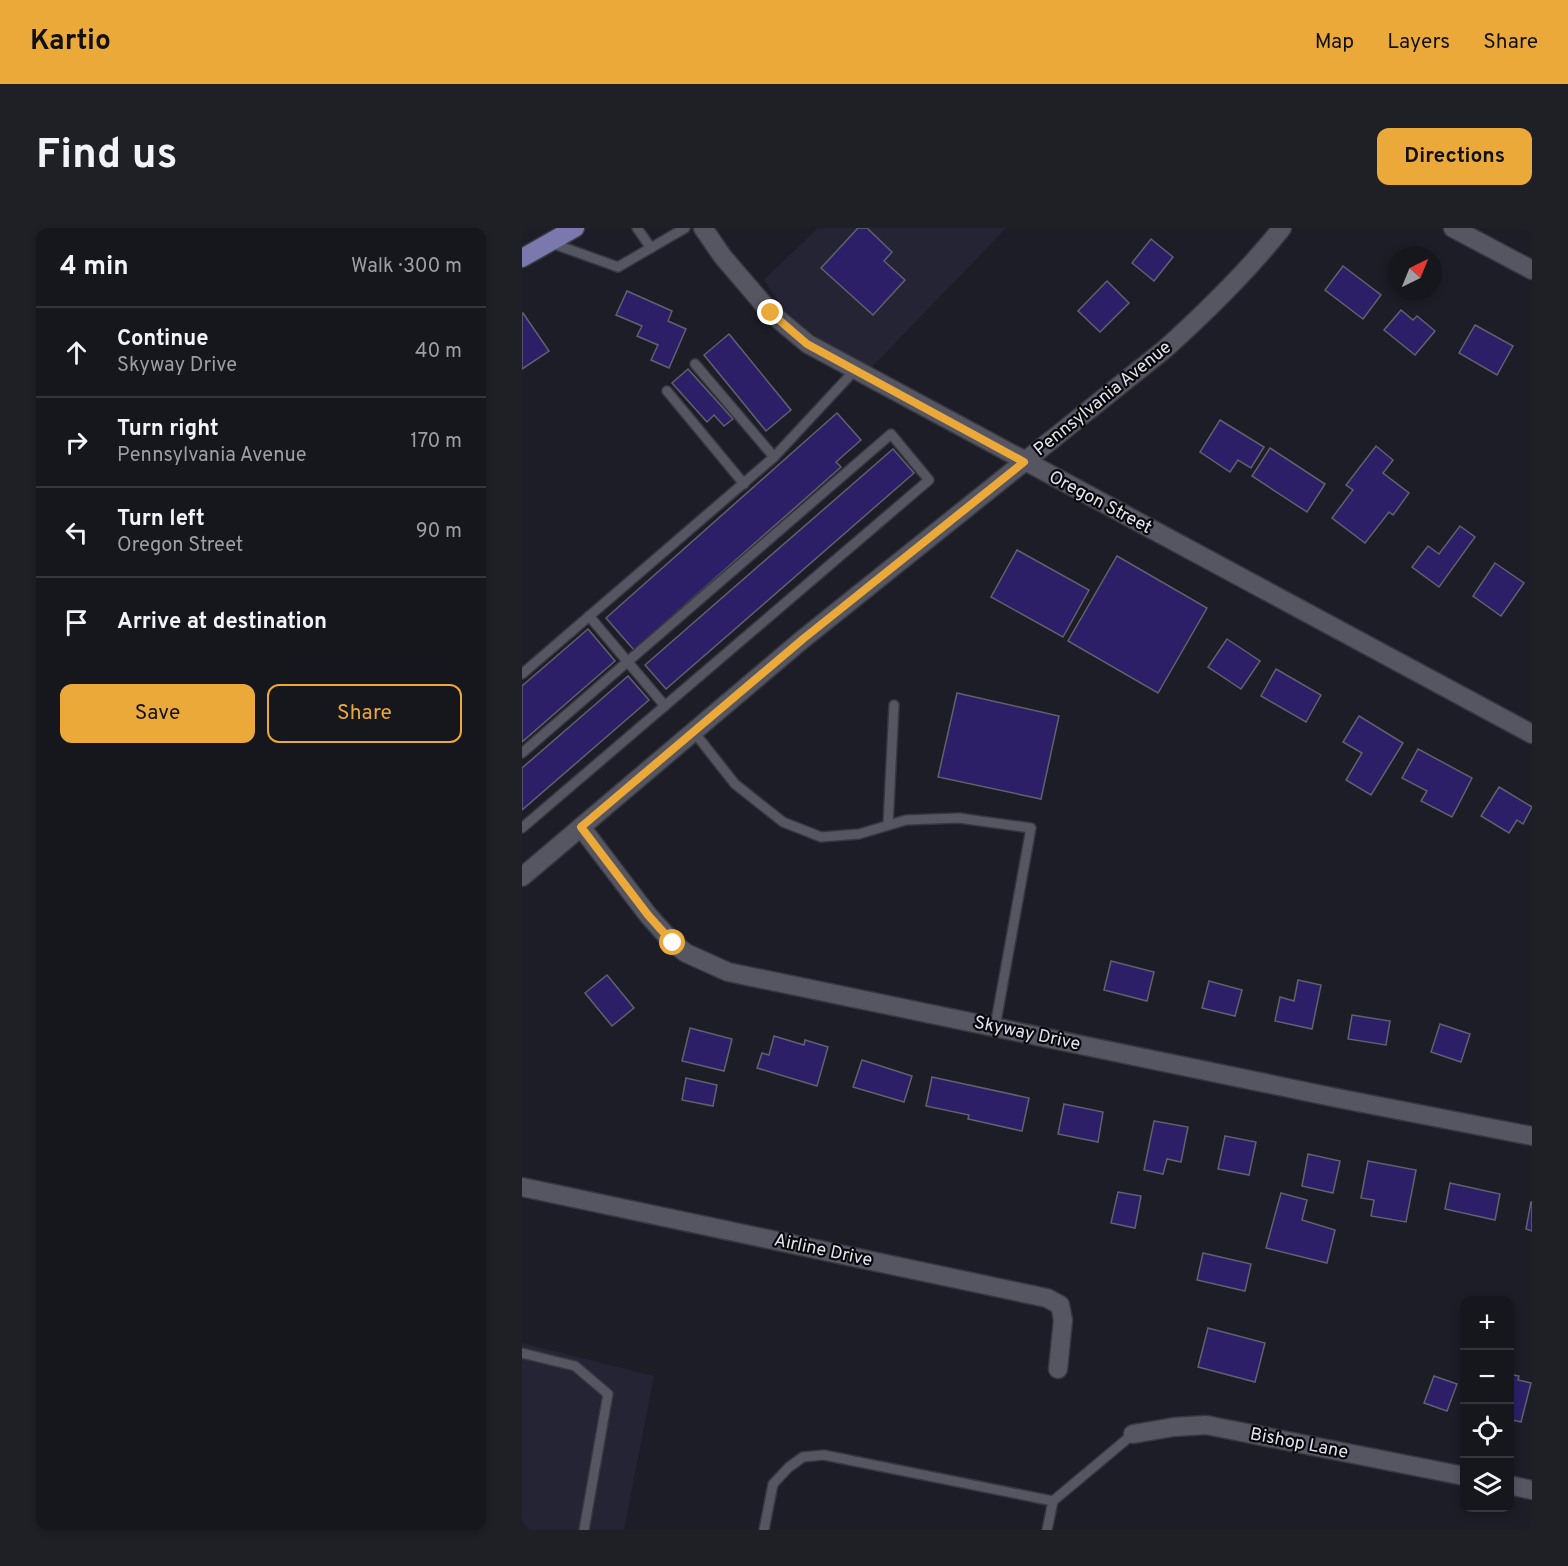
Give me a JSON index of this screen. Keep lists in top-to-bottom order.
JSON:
{
  "streets": {
    "street": [
      "Pennsylvania Avenue",
      "Oregon Street",
      "Skyway Drive",
      "Airline Drive",
      "Bishop Lane"
    ]
  },
  "crossings": [
    ["Pennsylvania Avenue", "Oregon Street"],
    ["Pennsylvania Avenue", "Skyway Drive"]
  ],
  "north": "top right",
  "page": {
    "header": "Kartio",
    "nav": ["Map", "Layers", "Share"],
    "buttons": [
      "Directions",
      ["Save", "Share"]
    ],
    "title": "Find us",
    "heading": ["4 min", "Walk · 300 m"],
    "list": [
      ["Continue", "Skyway Drive", "40 m"],
      ["Turn right", "Pennsylvania Avenue", "170 m"],
      ["Turn left", "Oregon Street", "90 m"],
      "Arrive at destination"
    ],
    "map_buttons": ["+", "−"]
  }
}
